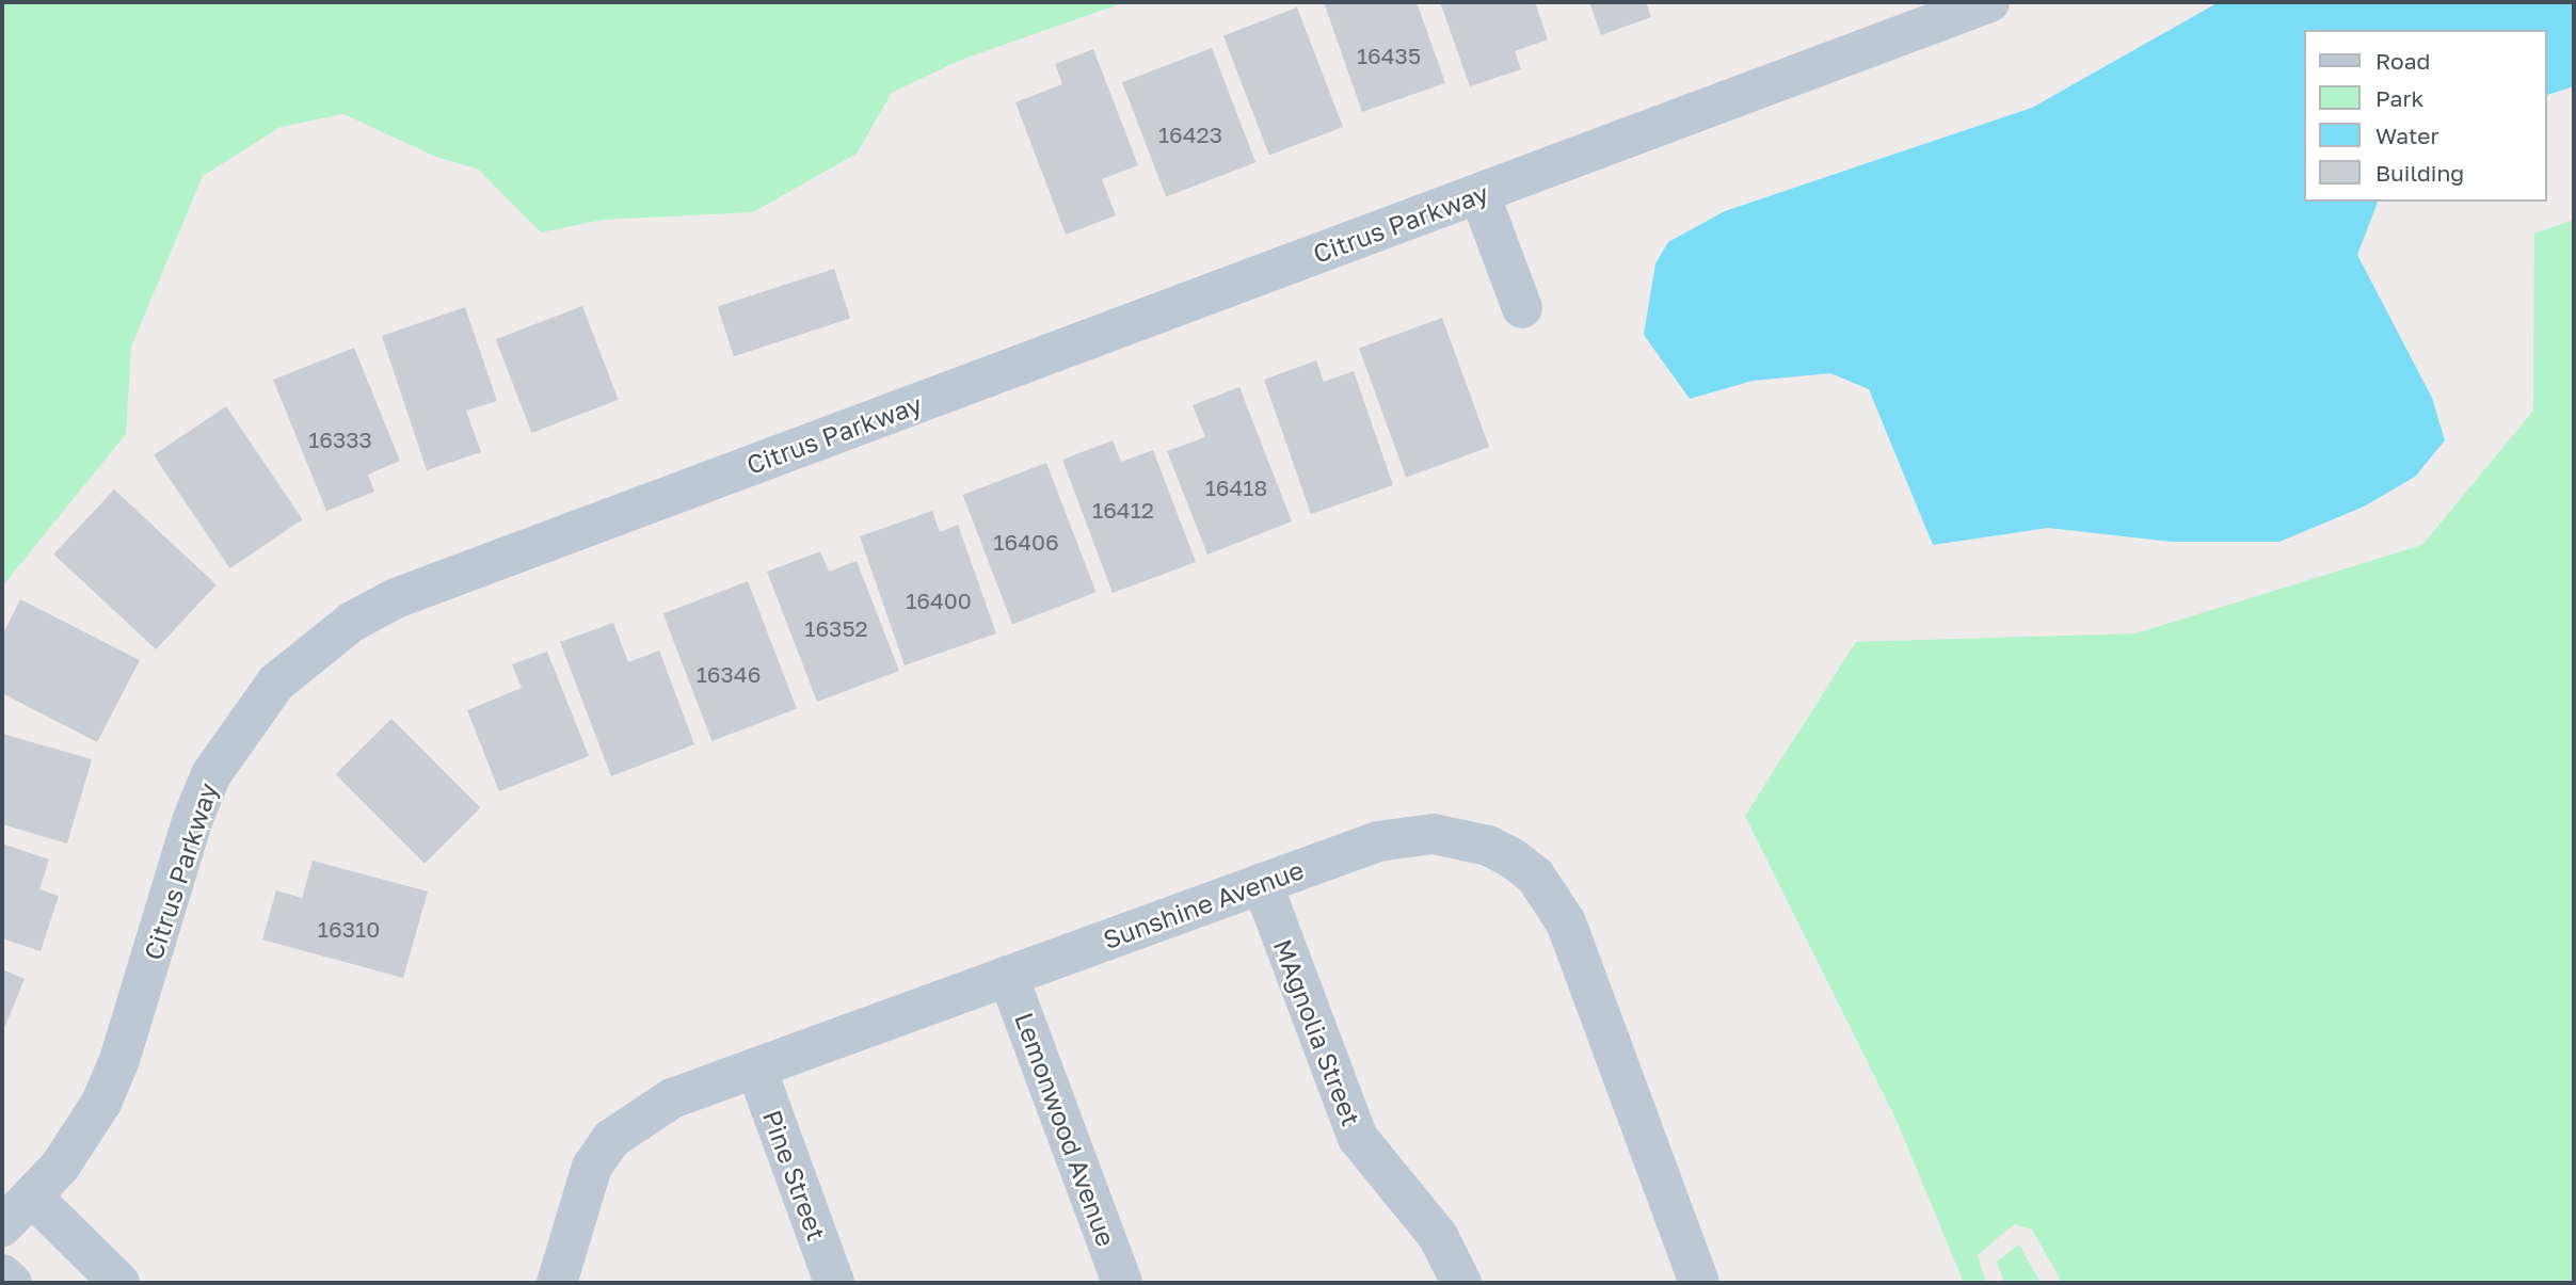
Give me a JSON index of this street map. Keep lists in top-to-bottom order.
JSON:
{
  "streets": {
    "street": [
      "Citrus Parkway",
      "Sunshine Avenue",
      "MAgnolia Street",
      "Lemonwood Avenue",
      "Pine Street"
    ]
  },
  "crossings": [
    ["Sunshine Avenue", "MAgnolia Street"],
    ["Sunshine Avenue", "Lemonwood Avenue"],
    ["Sunshine Avenue", "Pine Street"]
  ],
  "house_numbers": [
    "16435",
    "16423",
    "16333",
    "16418",
    "16412",
    "16406",
    "16400",
    "16352",
    "16346",
    "16310"
  ],
  "legend": [
    "Road",
    "Park",
    "Water",
    "Building"
  ]
}
